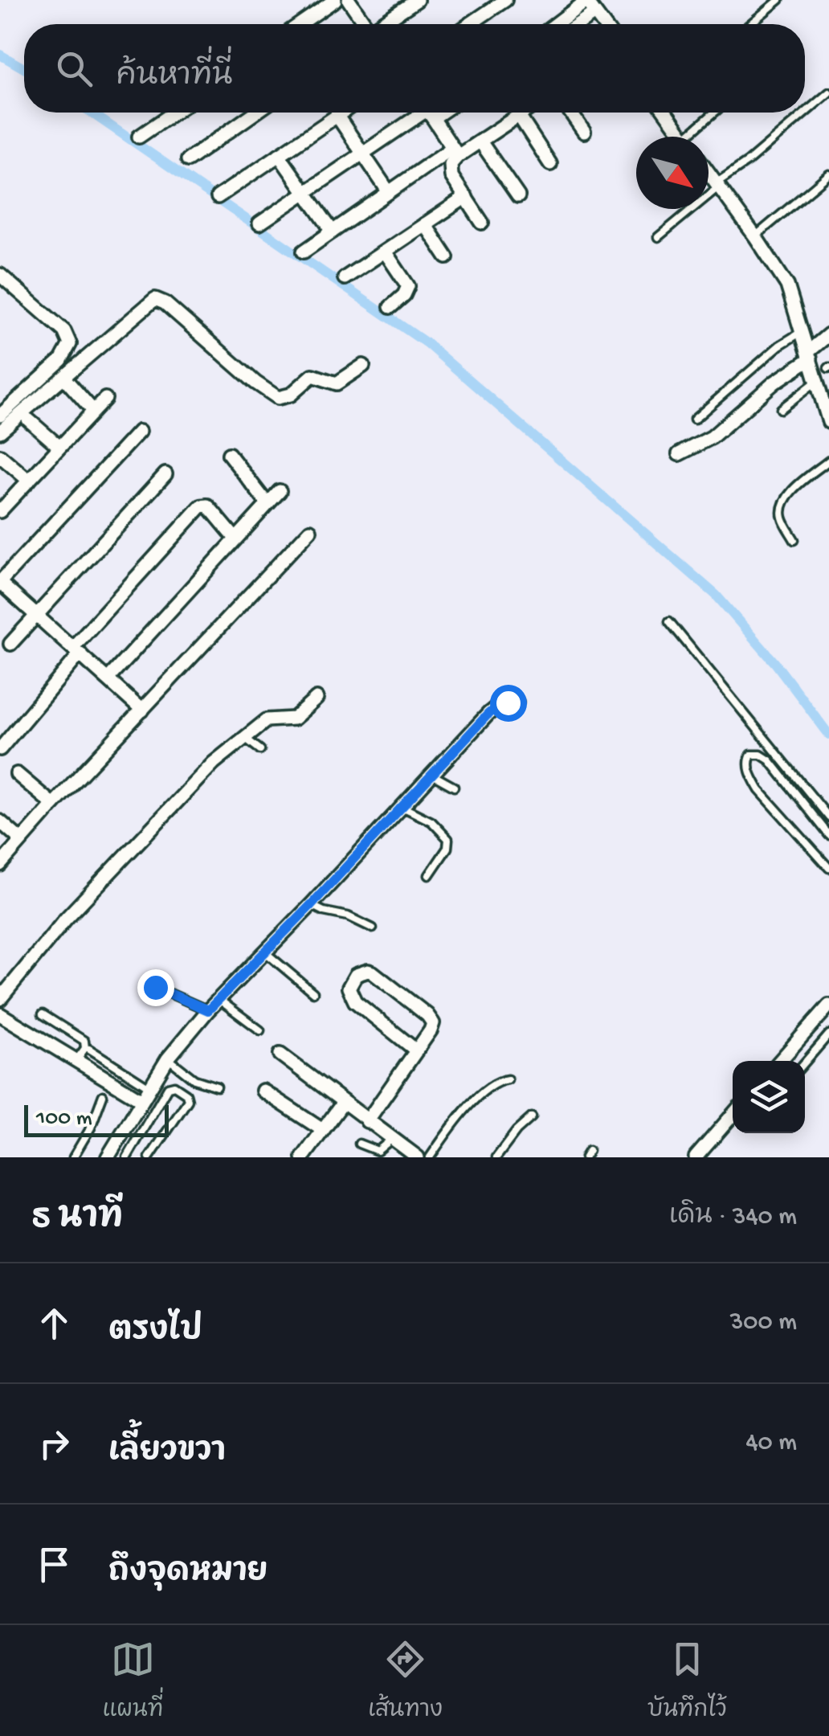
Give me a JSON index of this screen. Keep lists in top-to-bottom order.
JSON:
{
  "scale_bar": "100 m",
  "north": "bottom right",
  "page": {
    "search": "ค้นหาที่นี่",
    "scale": "100 m",
    "heading": ["5 นาที", "เดิน · 340 m"],
    "list": [
      ["ตรงไป", "300 m"],
      ["เลี้ยวขวา", "40 m"],
      "ถึงจุดหมาย"
    ],
    "nav": ["แผนที่", "เส้นทาง", "บันทึกไว้"]
  }
}
